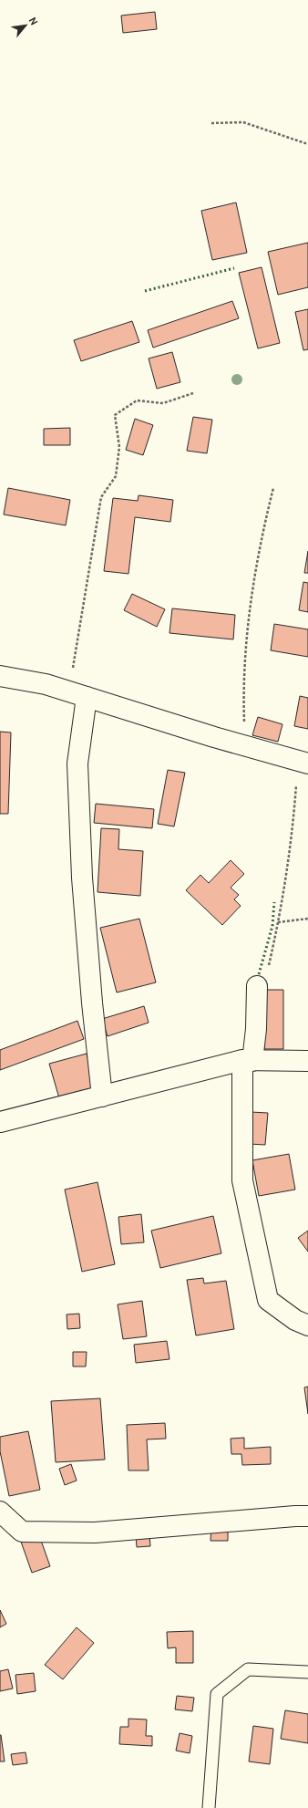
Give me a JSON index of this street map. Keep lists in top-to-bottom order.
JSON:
{
  "north": "top right"
}
